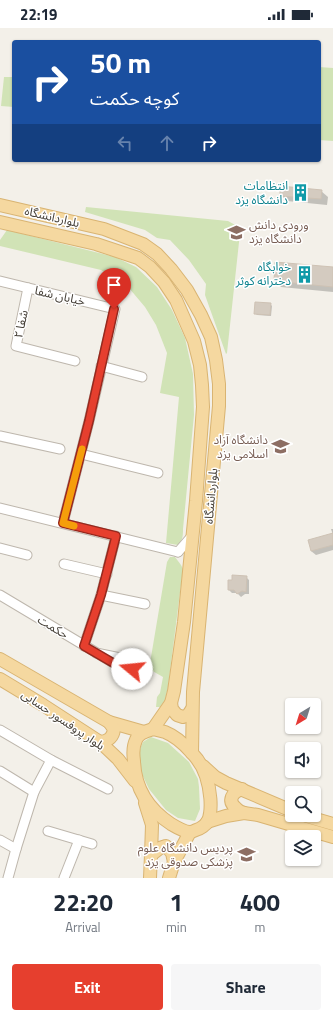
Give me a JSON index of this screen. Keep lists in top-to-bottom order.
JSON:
{
  "streets": {
    "main road": ["بلواردانشگاه", "بلوار پروفسور حسابی"],
    "street": ["خیابان شفا", "شفا ۲", "حکمت"]
  },
  "crossings": [
    ["بلواردانشگاه", "بلوار پروفسور حسابی"],
    ["خیابان شفا", "شفا ۲"]
  ],
  "places": {
    "building": ["انتظامات دانشگاه یزد", "خوابگاه دخترانه کوثر"],
    "school or university": ["ورودی دانش دانشگاه یزد", "دانشگاه آزاد اسلامی یزد", "پردیس دانشگاه علوم پزشکی صدوقی یزد"]
  },
  "north": "bottom left",
  "page": {
    "status": "22:19",
    "turn": ["50 m", "کوچه حکمت"],
    "eta": [
      "22:20",
      "Arrival",
      "1",
      "min",
      "400",
      "m"
    ],
    "buttons": ["Exit", "Share"]
  }
}
